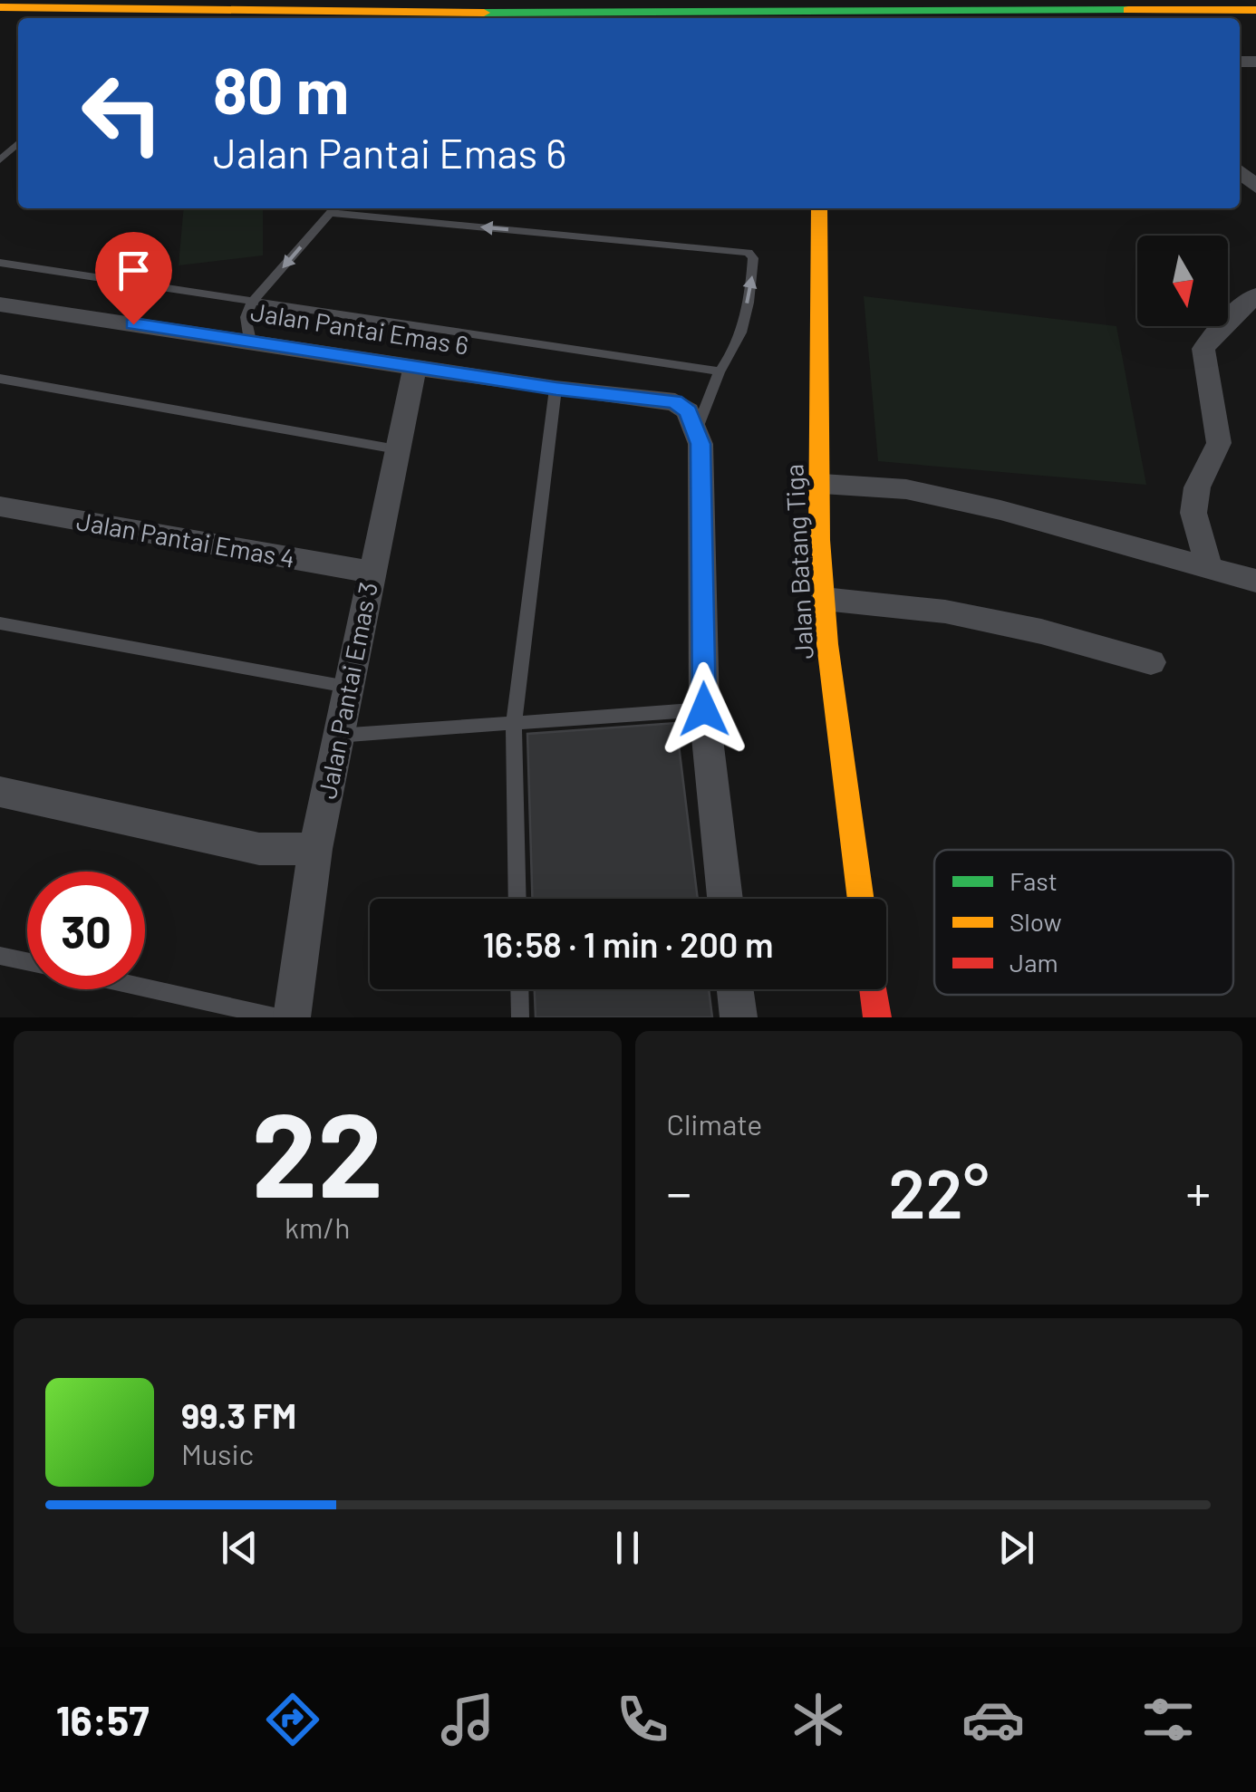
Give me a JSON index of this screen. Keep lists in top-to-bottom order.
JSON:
{
  "streets": {
    "main road": ["Jalan Batang Tiga"],
    "street": ["Jalan Pantai Emas 6", "Jalan Pantai Emas 4", "Jalan Pantai Emas 3"]
  },
  "crossings": [
    ["Jalan Pantai Emas 6", "Jalan Pantai Emas 3"],
    ["Jalan Pantai Emas 4", "Jalan Pantai Emas 3"]
  ],
  "legend": ["Fast", "Slow", "Jam"],
  "north": "bottom",
  "page": {
    "turn": ["80 m", "Jalan Pantai Emas 6"],
    "limit": "30",
    "trip": "16:58 · 1 min · 200 m",
    "tile": [
      ["22", "km/h"],
      "Climate"
    ],
    "heat": ["−", "22°", "+"],
    "song": ["99.3 FM", "Music"],
    "tabs": "16:57"
  }
}
